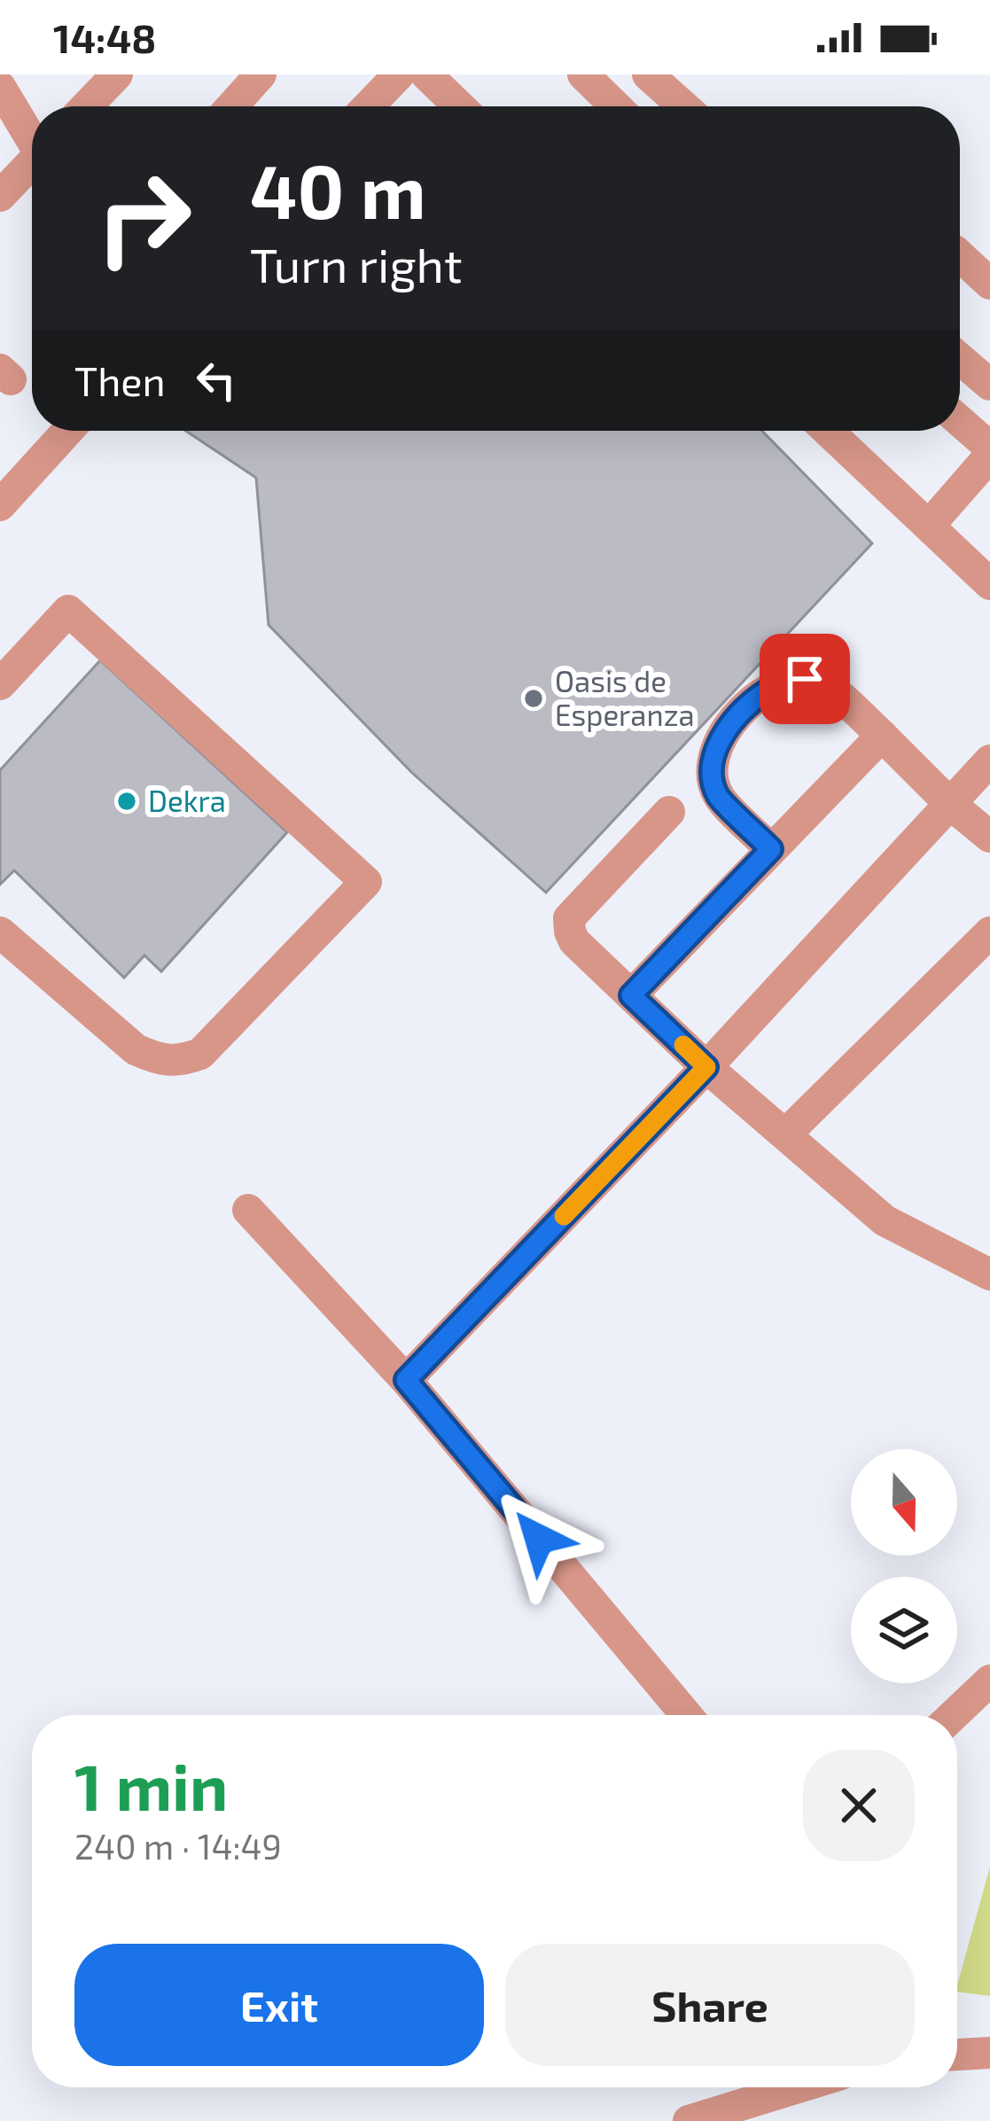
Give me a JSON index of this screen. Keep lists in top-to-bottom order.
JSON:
{
  "places": ["Oasis de Esperanza", "Dekra"],
  "north": "bottom",
  "page": {
    "status": "14:48",
    "turn": ["40 m", "Turn right"],
    "then": "Then",
    "heading": ["1 min", "240 m · 14:49"],
    "buttons": ["Exit", "Share"]
  }
}
